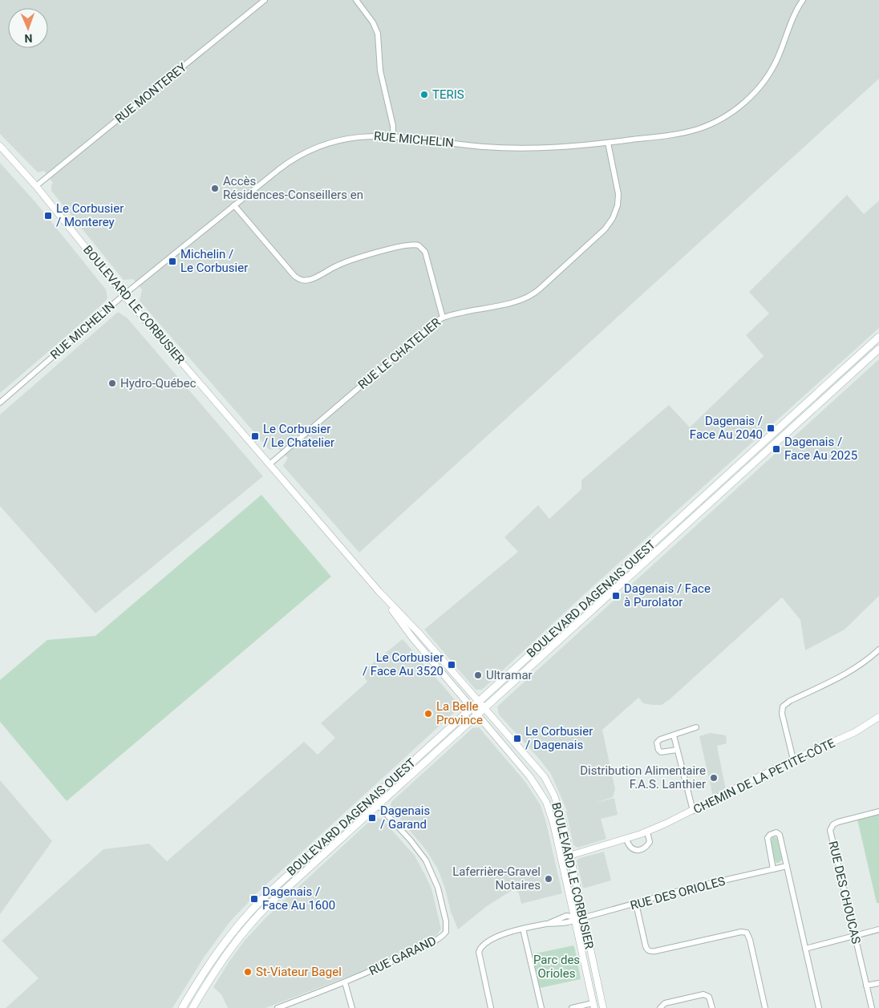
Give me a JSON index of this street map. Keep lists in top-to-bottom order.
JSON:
{
  "streets": {
    "main road": ["BOULEVARD DAGENAIS OUEST"],
    "street": [
      "RUE MONTEREY",
      "RUE MICHELIN",
      "BOULEVARD LE CORBUSIER",
      "RUE LE CHATELIER",
      "CHEMIN DE LA PETITE-CÔTE",
      "RUE DES CHOUCAS",
      "RUE DES ORIOLES",
      "RUE GARAND"
    ]
  },
  "crossings": [
    ["RUE MONTEREY", "BOULEVARD LE CORBUSIER"],
    ["RUE MICHELIN", "BOULEVARD LE CORBUSIER"],
    ["RUE MICHELIN", "RUE LE CHATELIER"],
    ["BOULEVARD LE CORBUSIER", "RUE LE CHATELIER"],
    ["BOULEVARD LE CORBUSIER", "BOULEVARD DAGENAIS OUEST"],
    ["BOULEVARD LE CORBUSIER", "CHEMIN DE LA PETITE-CÔTE"],
    ["BOULEVARD LE CORBUSIER", "RUE DES ORIOLES"],
    ["BOULEVARD DAGENAIS OUEST", "RUE GARAND"]
  ],
  "parks": ["Parc des Orioles"],
  "places": {
    "other": [
      "TERIS",
      "Accès Résidences-Conseillers en",
      "Hydro-Québec",
      "Ultramar",
      "La Belle Province",
      "Distribution Alimentaire F.A.S. Lanthier",
      "Laferrière-Gravel Notaires",
      "St-Viateur Bagel"
    ],
    "transit": [
      "Le Corbusier / Monterey",
      "Michelin / Le Corbusier",
      "Dagenais / Face Au 2040",
      "Le Corbusier / Le Chatelier",
      "Dagenais / Face Au 2025",
      "Dagenais / Face à Purolator",
      "Le Corbusier / Face Au 3520",
      "Le Corbusier / Dagenais",
      "Dagenais / Garand",
      "Dagenais / Face Au 1600"
    ]
  },
  "north": "bottom"
}
